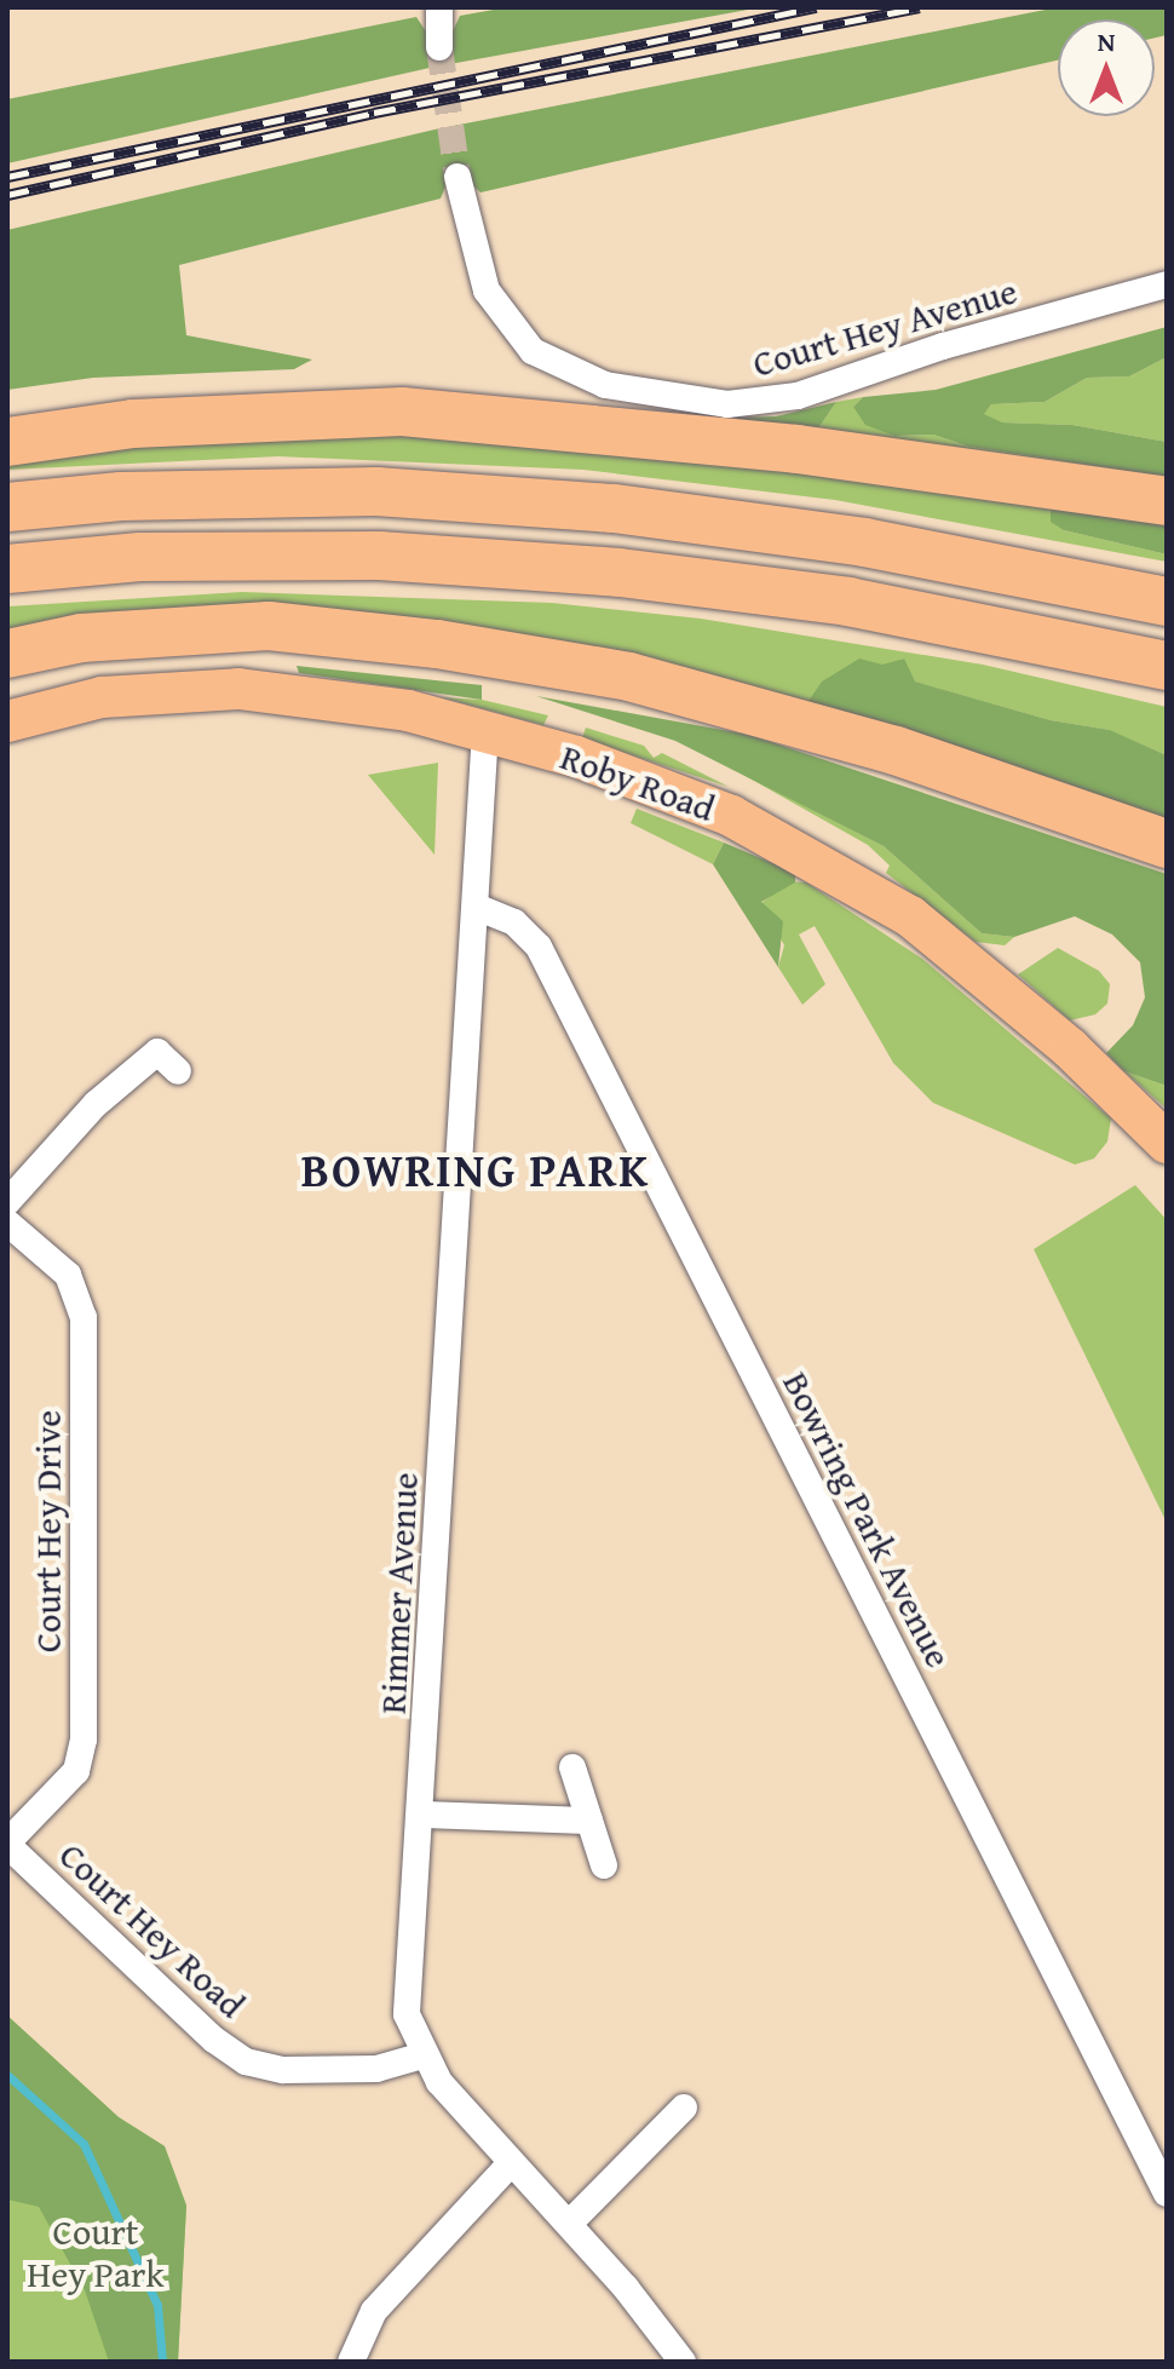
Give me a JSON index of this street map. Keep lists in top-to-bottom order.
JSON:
{
  "streets": {
    "main road": ["Roby Road"],
    "street": [
      "Court Hey Avenue",
      "Bowring Park Avenue",
      "Court Hey Drive",
      "Rimmer Avenue",
      "Court Hey Road"
    ]
  },
  "crossings": [
    ["Roby Road", "Rimmer Avenue"],
    ["Bowring Park Avenue", "Rimmer Avenue"],
    ["Court Hey Drive", "Court Hey Road"],
    ["Rimmer Avenue", "Court Hey Road"]
  ],
  "districts": ["BOWRING PARK"],
  "parks": ["Court Hey Park"],
  "north": "top"
}
